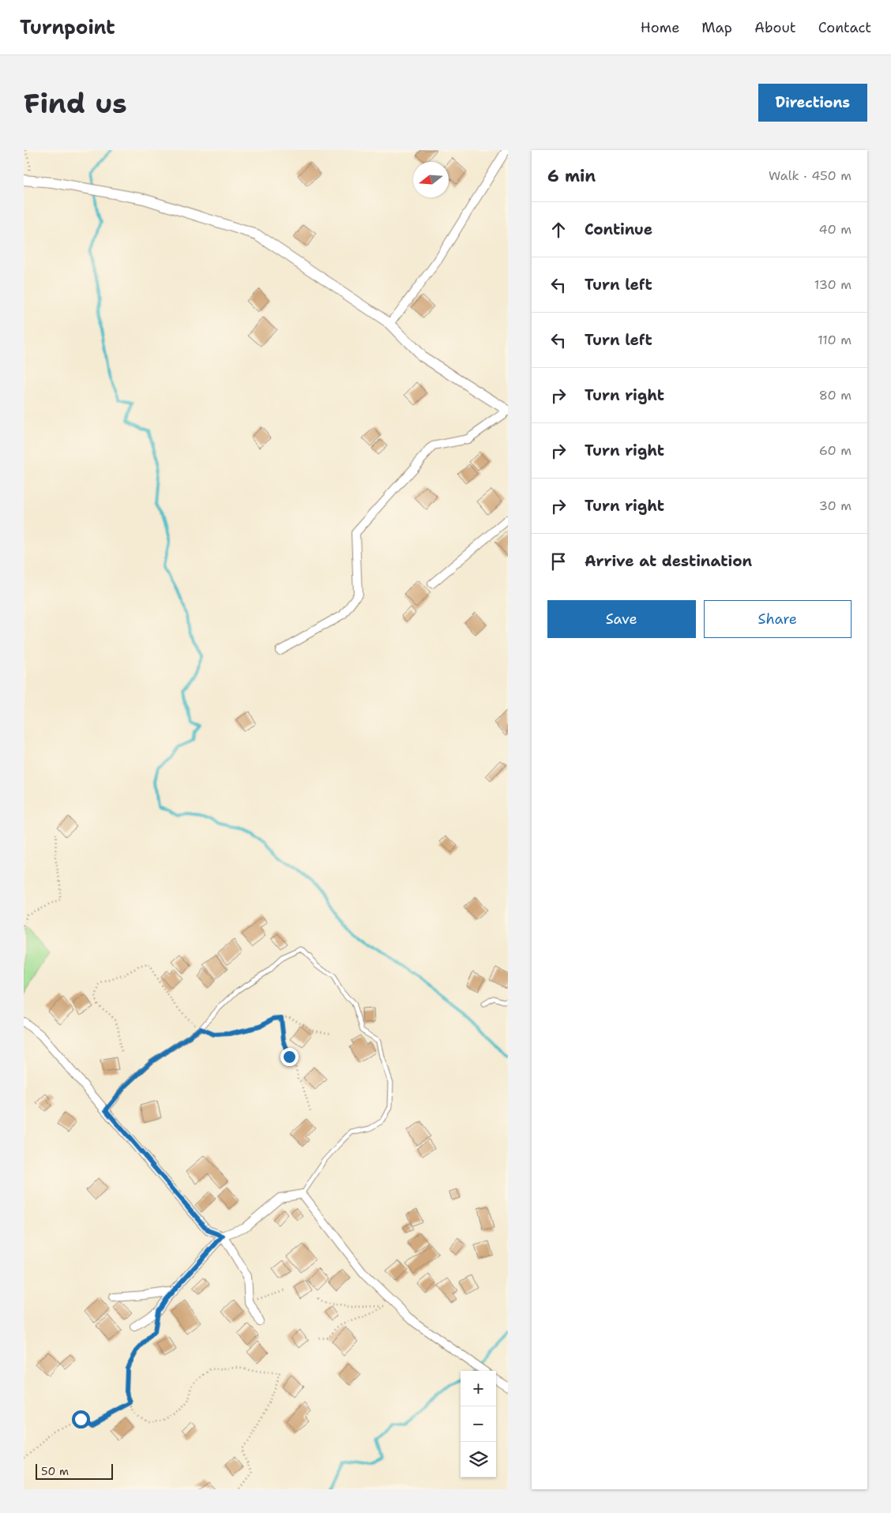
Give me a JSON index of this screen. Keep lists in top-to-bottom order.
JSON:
{
  "scale_bar": "50 m",
  "north": "left",
  "page": {
    "header": "Turnpoint",
    "nav": [
      "Home",
      "Map",
      "About",
      "Contact"
    ],
    "buttons": [
      "Directions",
      ["Save", "Share"]
    ],
    "title": "Find us",
    "heading": ["6 min", "Walk · 450 m"],
    "list": [
      ["Continue", "40 m"],
      ["Turn left", "130 m"],
      ["Turn left", "110 m"],
      ["Turn right", "80 m"],
      ["Turn right", "60 m"],
      ["Turn right", "30 m"],
      "Arrive at destination"
    ],
    "map_buttons": ["+", "−"],
    "scale": "50 m"
  }
}
